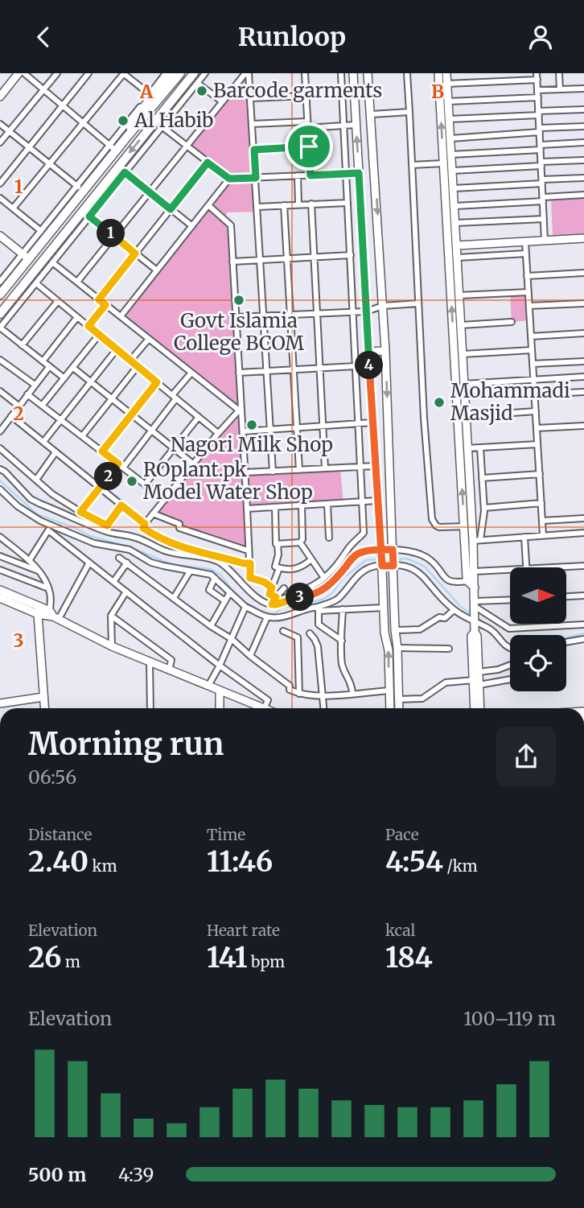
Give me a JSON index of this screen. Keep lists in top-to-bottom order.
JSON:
{
  "places": [
    "Barcode garments",
    "Al Habib",
    "Govt Islamia College BCOM",
    "Mohammadi Masjid",
    "Nagori Milk Shop",
    "ROplant.pk Model Water Shop"
  ],
  "north": "right",
  "page": {
    "header": "Runloop",
    "pins": [
      "1",
      "4",
      "2",
      "3"
    ],
    "heading": ["Morning run", "06:56"],
    "stats": [
      ["Distance", "2.40 km"],
      ["Time", "11:46"],
      ["Pace", "4:54 /km"],
      ["Elevation", "26 m"],
      ["Heart rate", "141 bpm"],
      ["kcal", "184"]
    ],
    "chart": ["Elevation", "100–119 m"],
    "list": [
      {
        "name": "500 m",
        "note": "4:39"
      }
    ]
  },
  "grid": {
    "columns": ["A", "B"],
    "rows": ["1", "2", "3"]
  }
}
